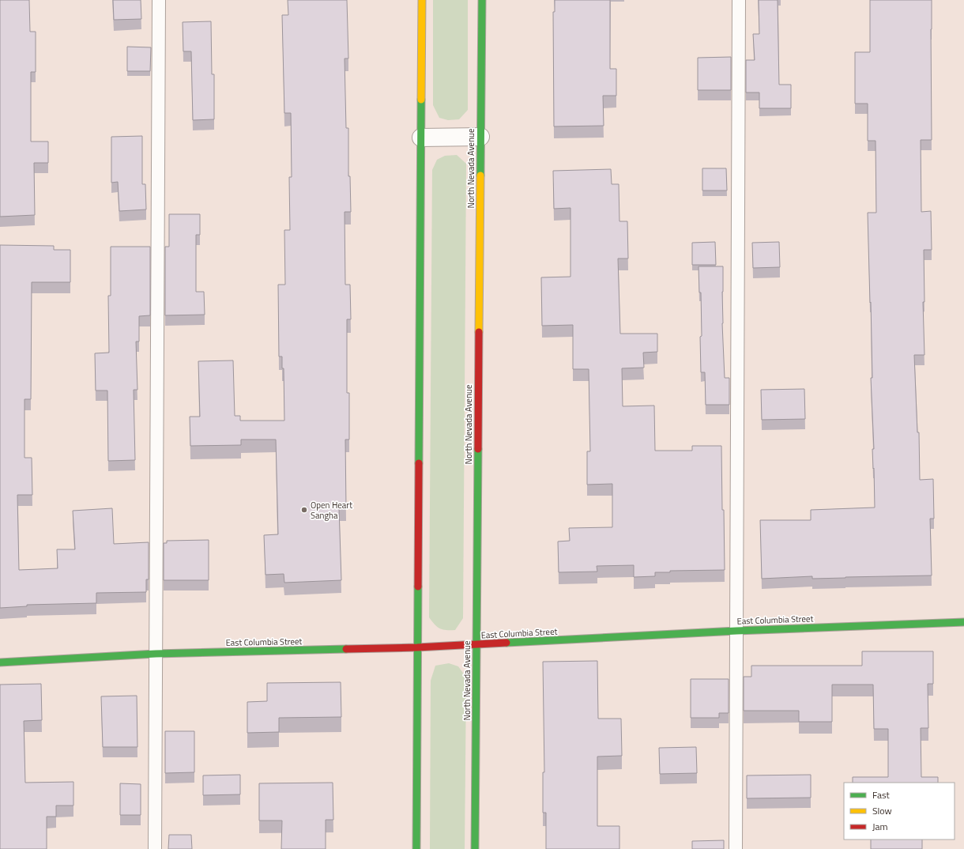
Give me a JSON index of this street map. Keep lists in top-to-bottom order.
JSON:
{
  "streets": {
    "main road": ["North Nevada Avenue", "East Columbia Street"]
  },
  "crossings": [
    ["North Nevada Avenue", "East Columbia Street"]
  ],
  "places": ["Open Heart Sangha"],
  "legend": ["Fast", "Slow", "Jam"]
}
